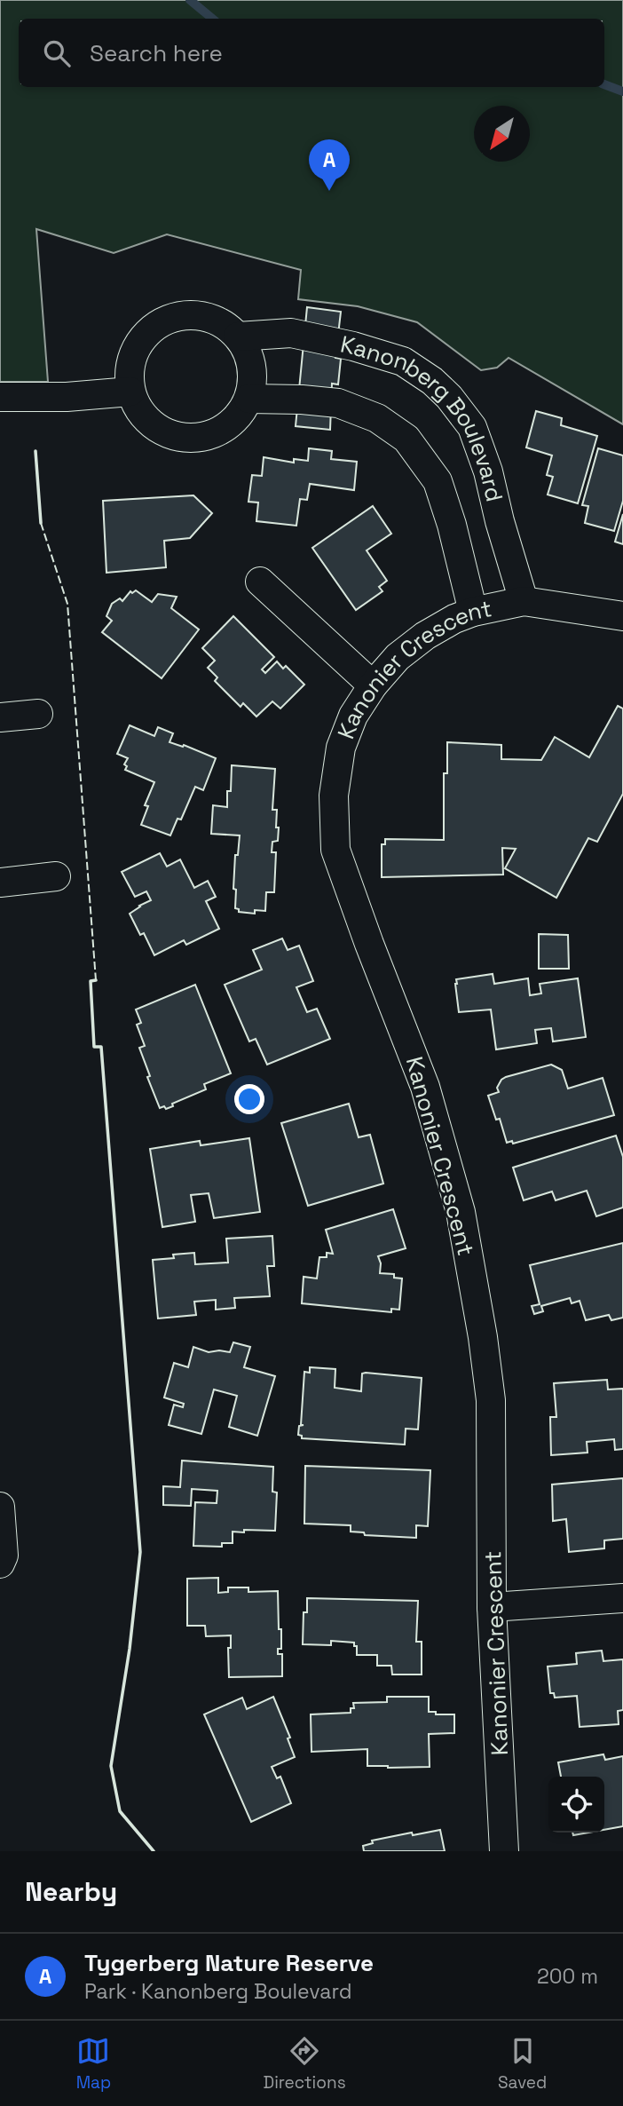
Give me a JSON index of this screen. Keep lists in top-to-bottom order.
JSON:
{
  "streets": {
    "street": ["Kanonberg Boulevard", "Kanonier Crescent"]
  },
  "crossings": [
    ["Kanonberg Boulevard", "Kanonier Crescent"]
  ],
  "north": "bottom left",
  "page": {
    "search": "Search here",
    "pins": "A",
    "heading": "Nearby",
    "list": [
      {
        "mark": "A",
        "name": "Tygerberg Nature Reserve",
        "note": "Park · Kanonberg Boulevard",
        "value": "200 m"
      }
    ],
    "nav": ["Map", "Directions", "Saved"]
  }
}
